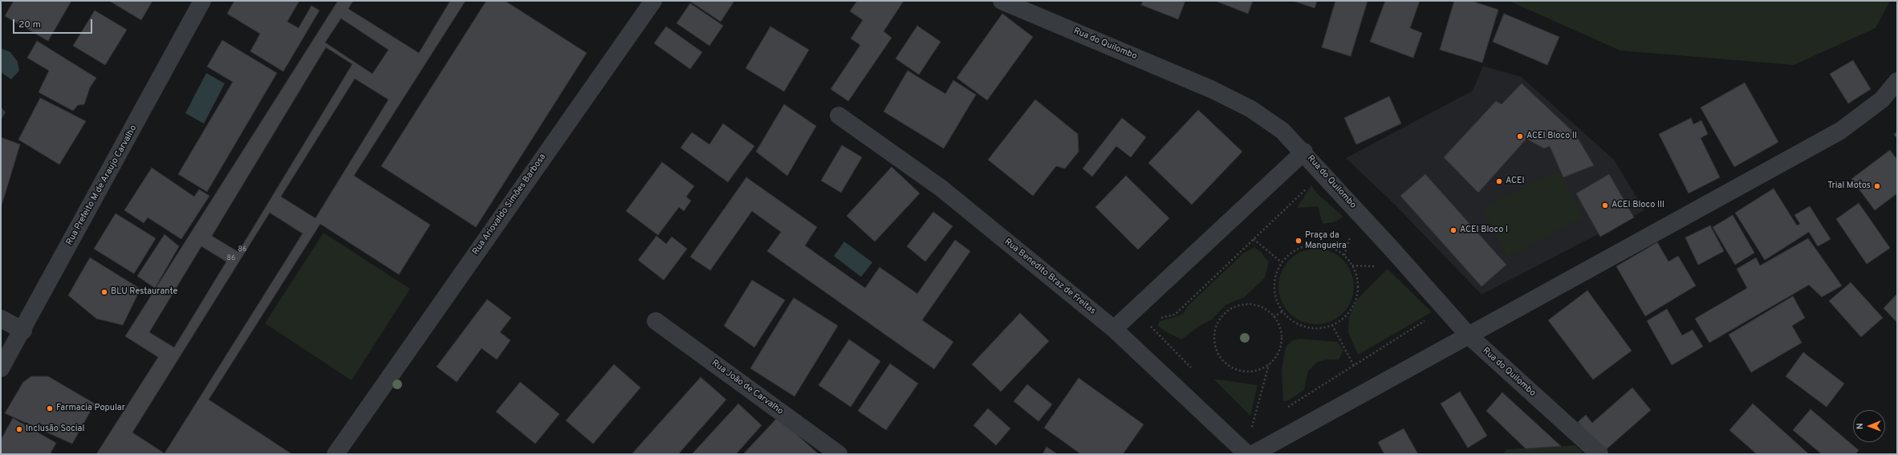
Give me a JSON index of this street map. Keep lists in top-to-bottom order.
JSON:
{
  "streets": {
    "street": [
      "Rua do Quilombo",
      "Rua Prefeito M de Araujo Carvalho",
      "Rua Ariovaldo Simões Barbosa",
      "Rua Benedito Braz de Freitas",
      "Rua João de Carvalho"
    ]
  },
  "places": [
    "ACEI Bloco II",
    "ACEI",
    "Trial Motos",
    "ACEI Bloco III",
    "ACEI Bloco I",
    "Praça da Mangueira",
    "BLU Restaurante",
    "Farmacia Popular",
    "Inclusão Social"
  ],
  "house_numbers": ["86", "86"],
  "scale_bar": "20 m",
  "north": "left"
}
